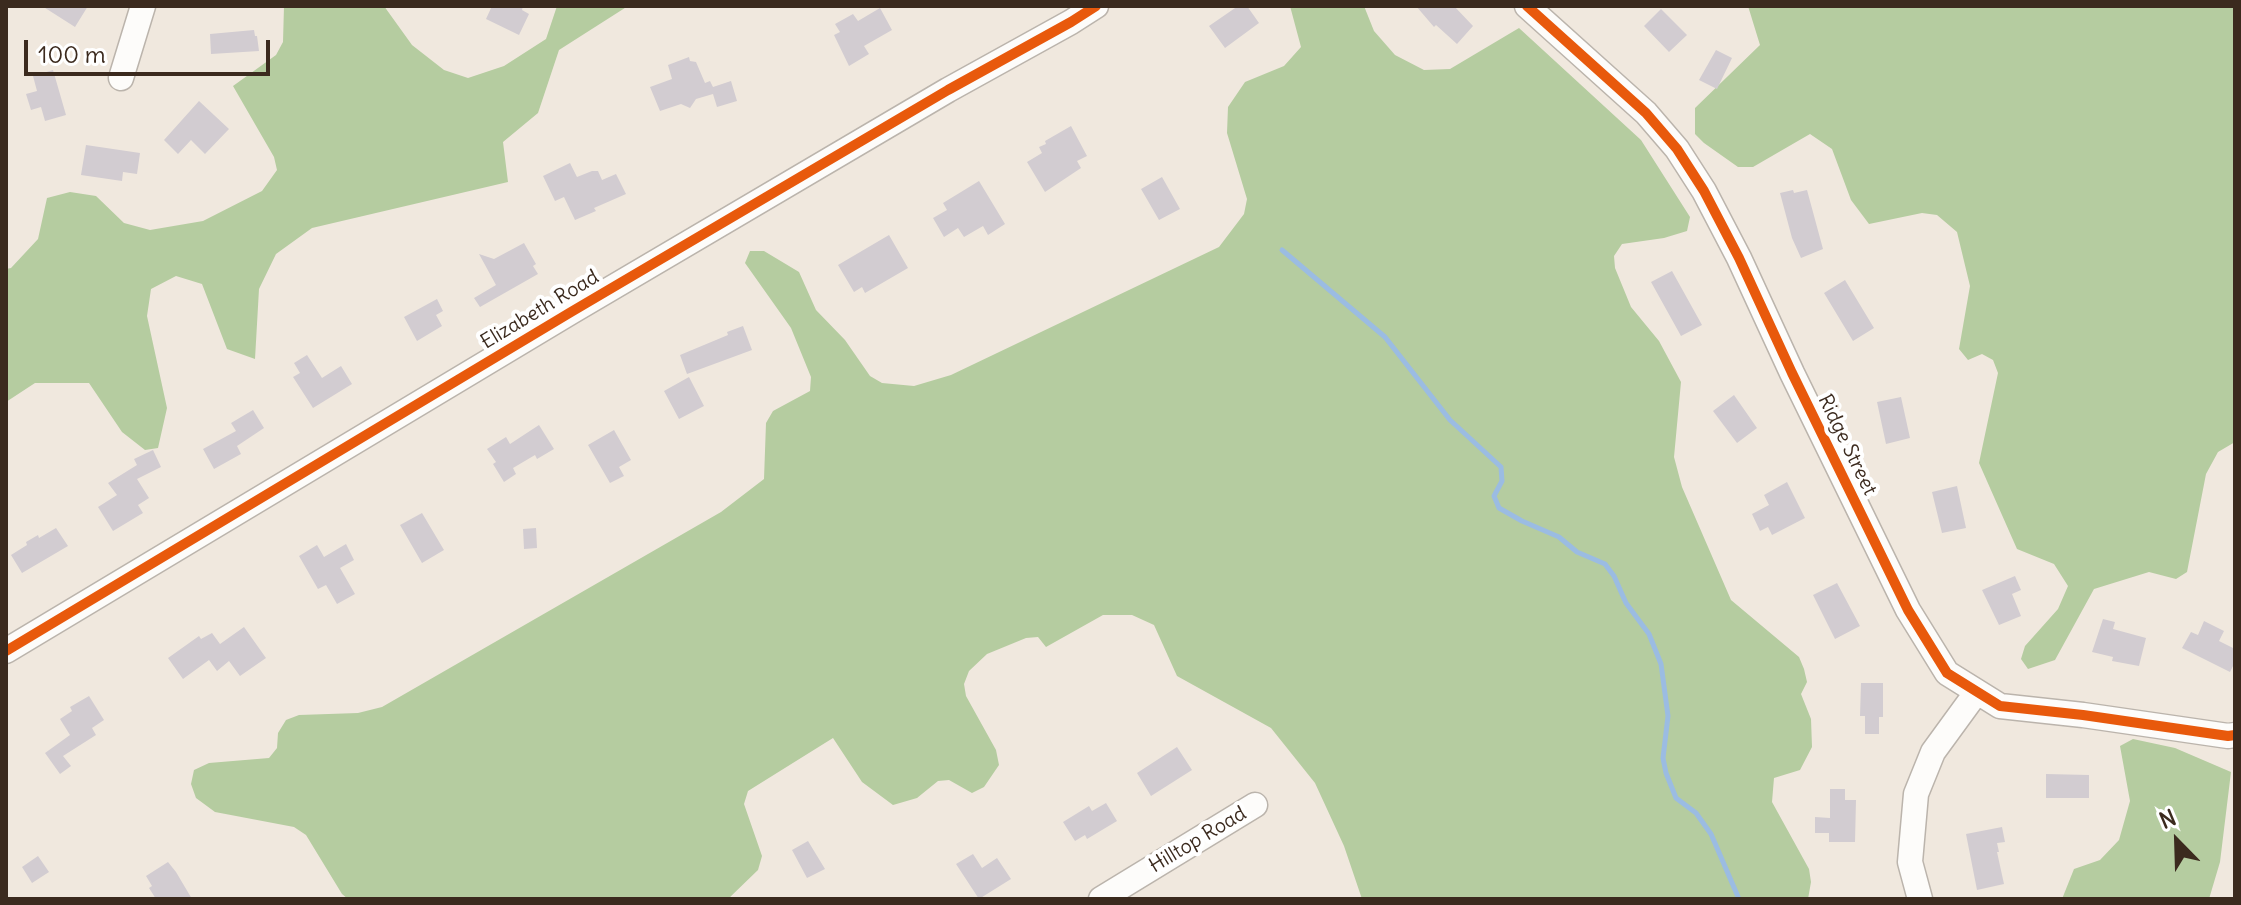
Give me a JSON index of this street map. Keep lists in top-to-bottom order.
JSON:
{
  "streets": {
    "street": ["Elizabeth Road", "Ridge Street", "Hilltop Road"]
  },
  "scale_bar": "100 m",
  "north": "top left"
}
